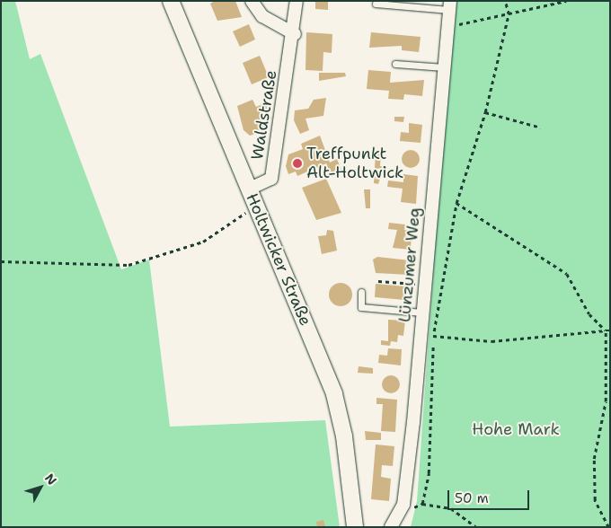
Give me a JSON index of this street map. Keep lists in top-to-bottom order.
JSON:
{
  "streets": {
    "street": ["Waldstraße", "Holtwicker Straße", "Lünzumer Weg"]
  },
  "crossings": [
    ["Waldstraße", "Holtwicker Straße"]
  ],
  "parks": ["Hohe Mark"],
  "places": ["Treffpunkt Alt-Holtwick"],
  "scale_bar": "50 m",
  "north": "top right"
}
